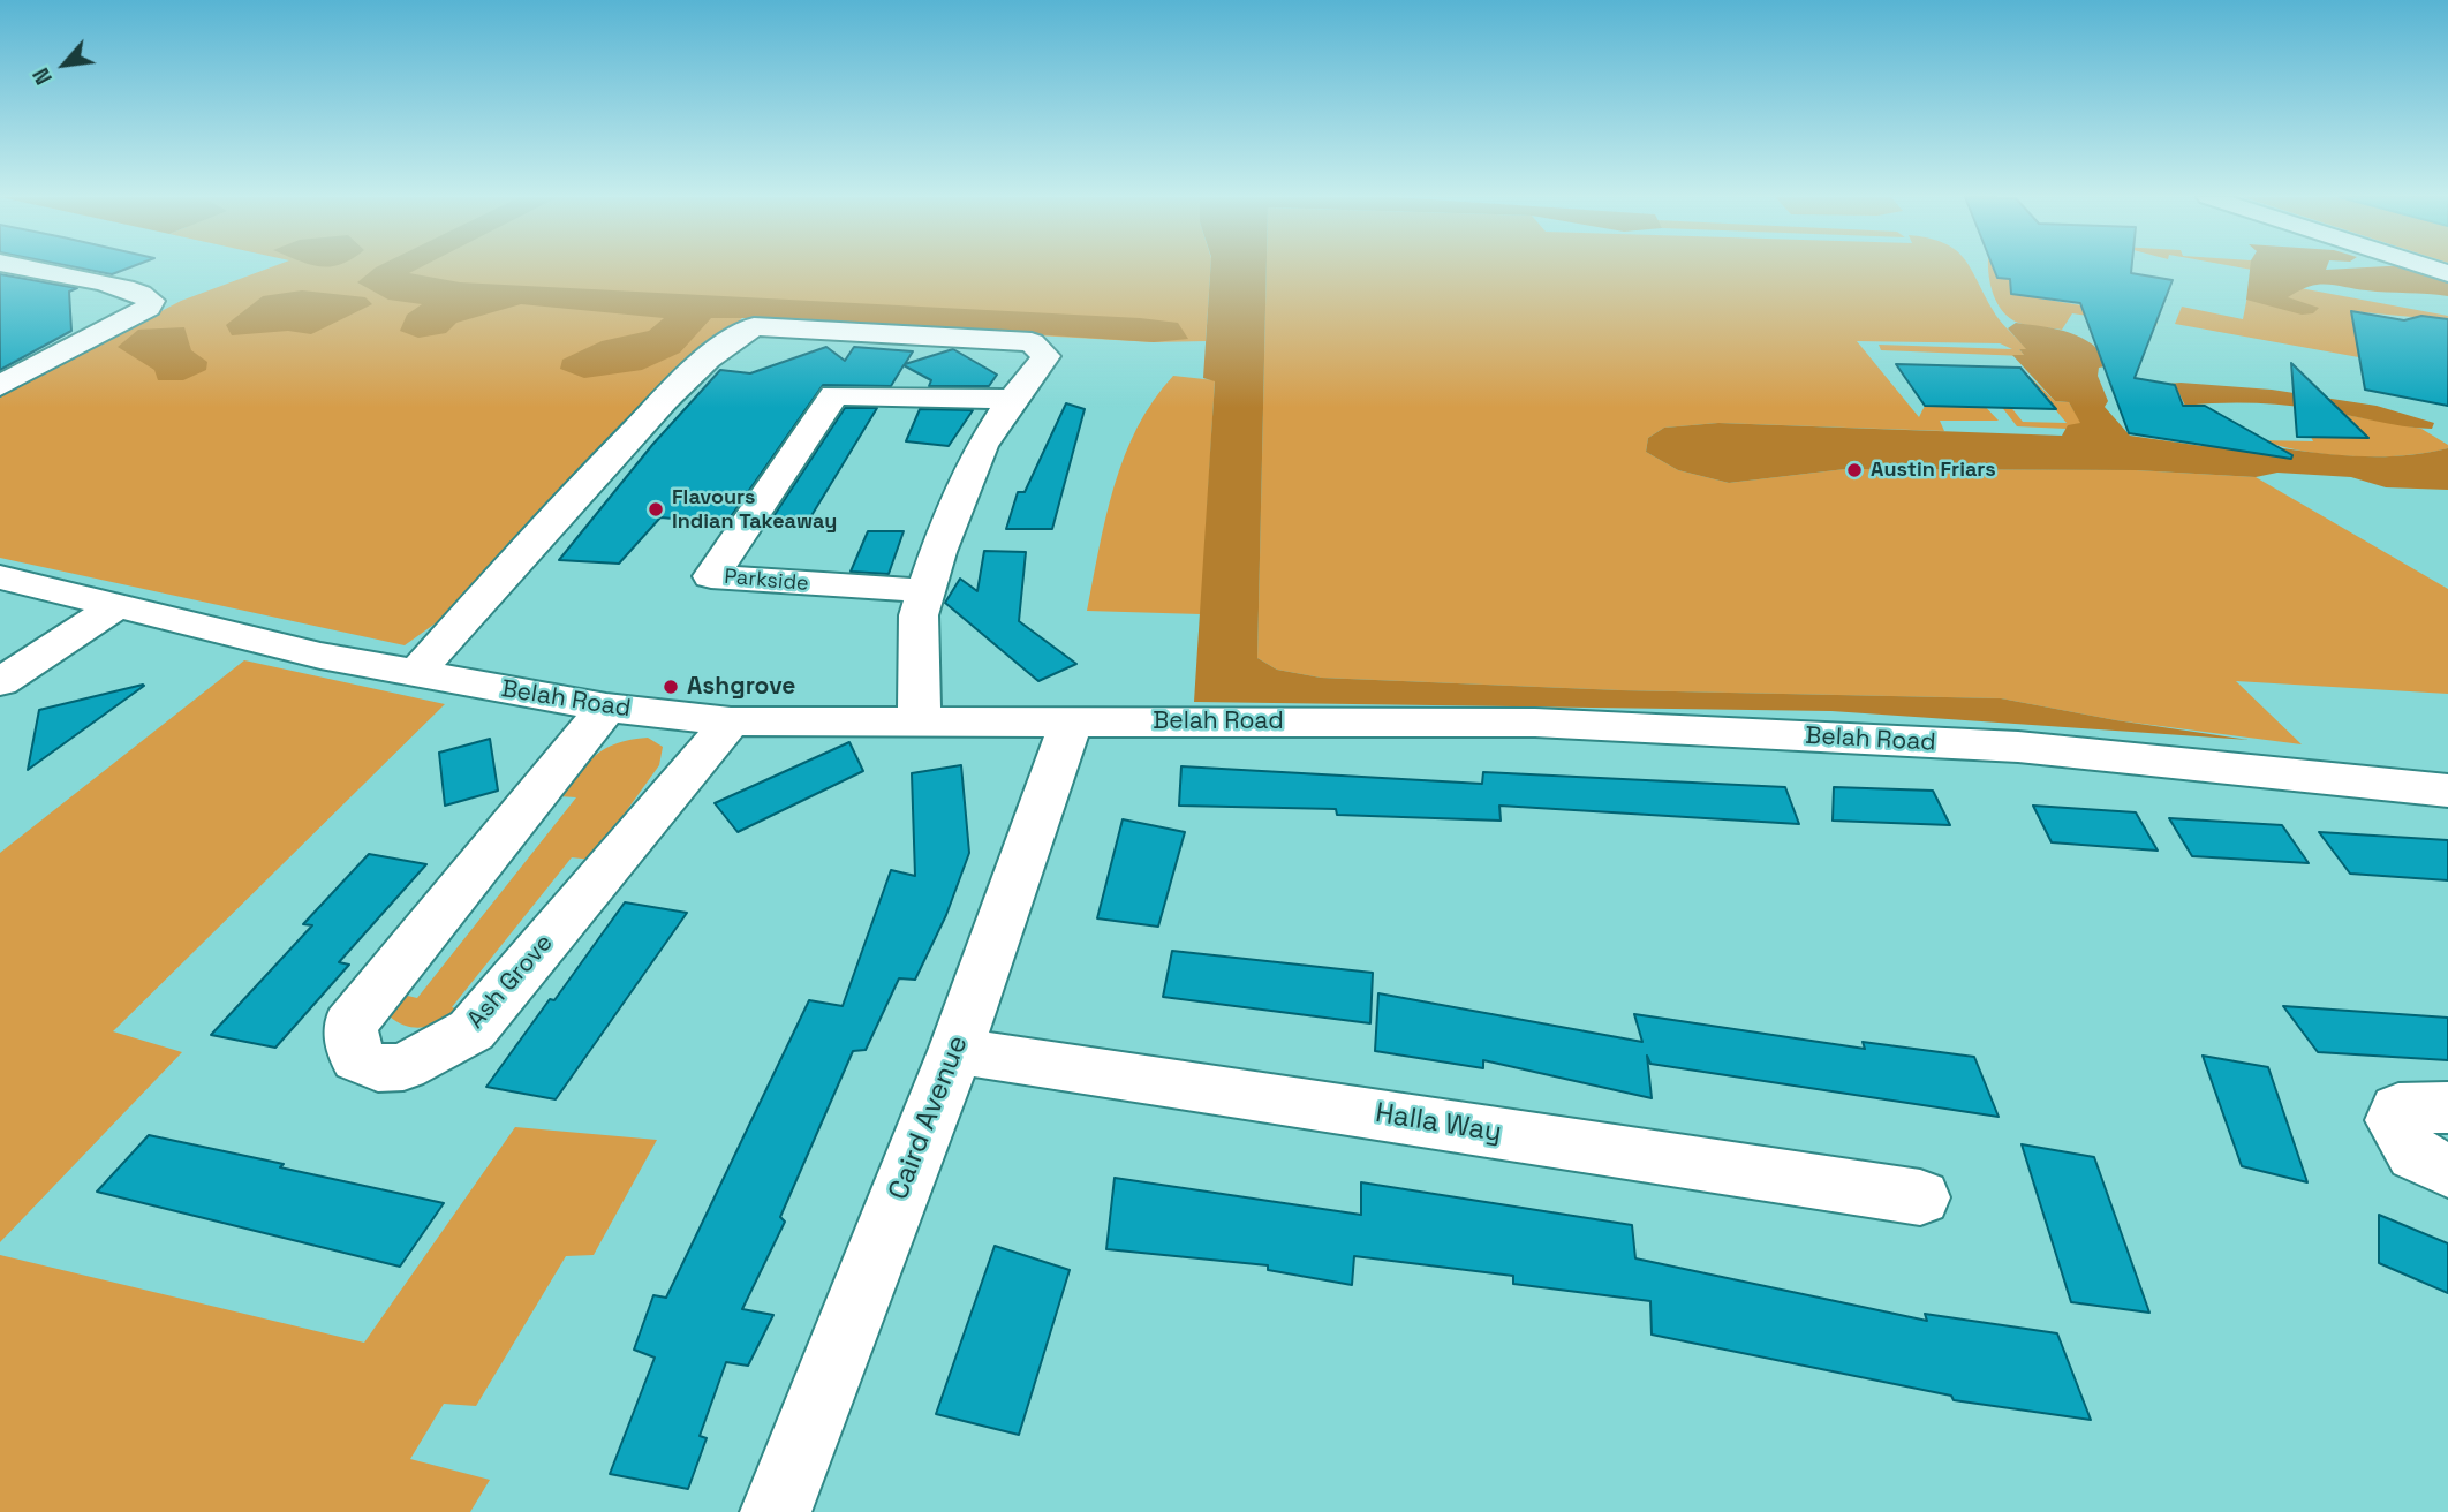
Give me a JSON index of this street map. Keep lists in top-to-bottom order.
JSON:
{
  "streets": {
    "street": [
      "Parkside",
      "Belah Road",
      "Ash Grove",
      "Caird Avenue",
      "Halla Way"
    ]
  },
  "crossings": [
    ["Belah Road", "Ash Grove"],
    ["Belah Road", "Caird Avenue"],
    ["Caird Avenue", "Halla Way"]
  ],
  "places": ["Austin Friars", "Flavours Indian Takeaway", "Ashgrove"],
  "north": "bottom left"
}
